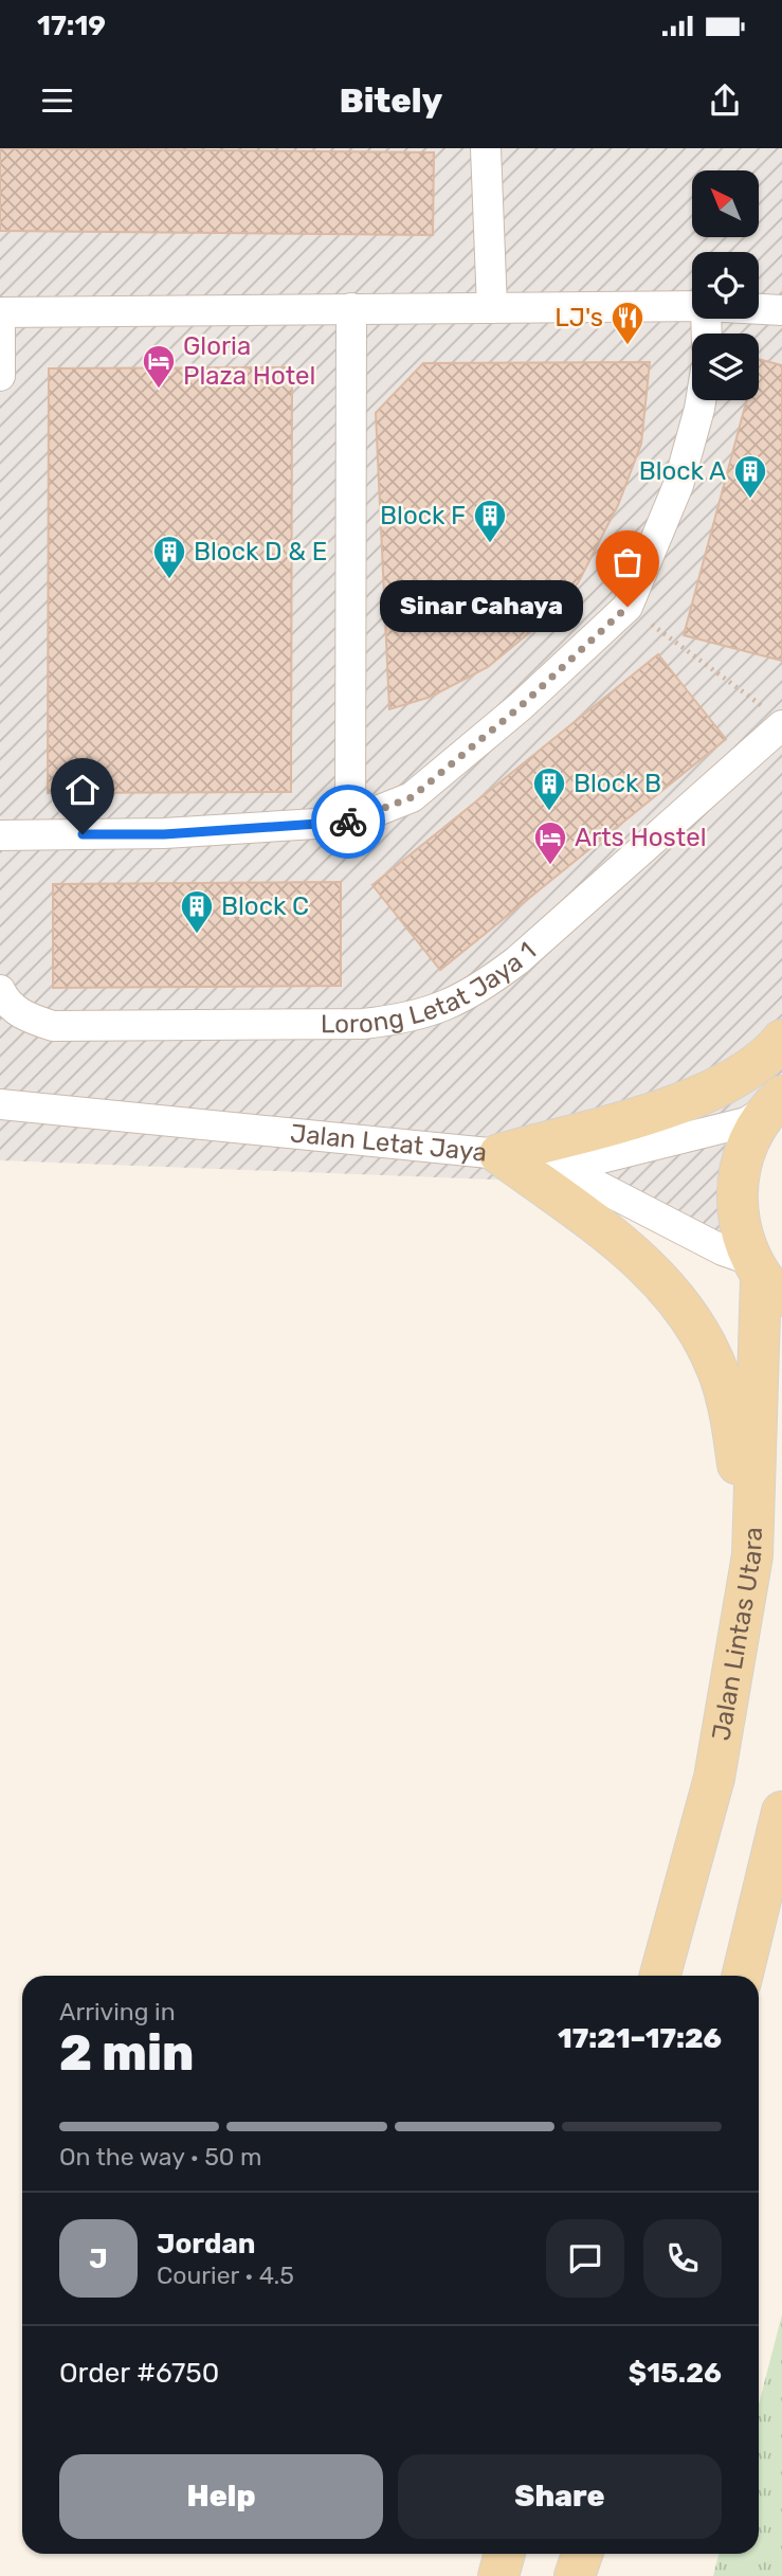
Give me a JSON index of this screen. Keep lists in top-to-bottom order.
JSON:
{
  "streets": {
    "main road": ["Jalan Lintas Utara"],
    "street": ["Lorong Letat Jaya 1", "Jalan Letat Jaya"]
  },
  "crossings": [
    ["Jalan Letat Jaya", "Jalan Lintas Utara"]
  ],
  "places": {
    "restaurant": ["LJ's"],
    "hotel": ["Gloria Plaza Hotel", "Arts Hostel"],
    "building": [
      "Block A",
      "Block F",
      "Block D & E",
      "Block B",
      "Block C"
    ],
    "other": ["Sinar Cahaya"]
  },
  "north": "top left",
  "page": {
    "status": "17:19",
    "header": "Bitely",
    "bubble": "Sinar Cahaya",
    "heading": ["2 min", "Arriving in", "17:21–17:26"],
    "panel": [
      "Jordan",
      "Courier · 4.5",
      "Order #6750",
      "$15.26"
    ],
    "bar": "On the way · 50 m",
    "round": "J",
    "buttons": ["Help", "Share"]
  }
}
